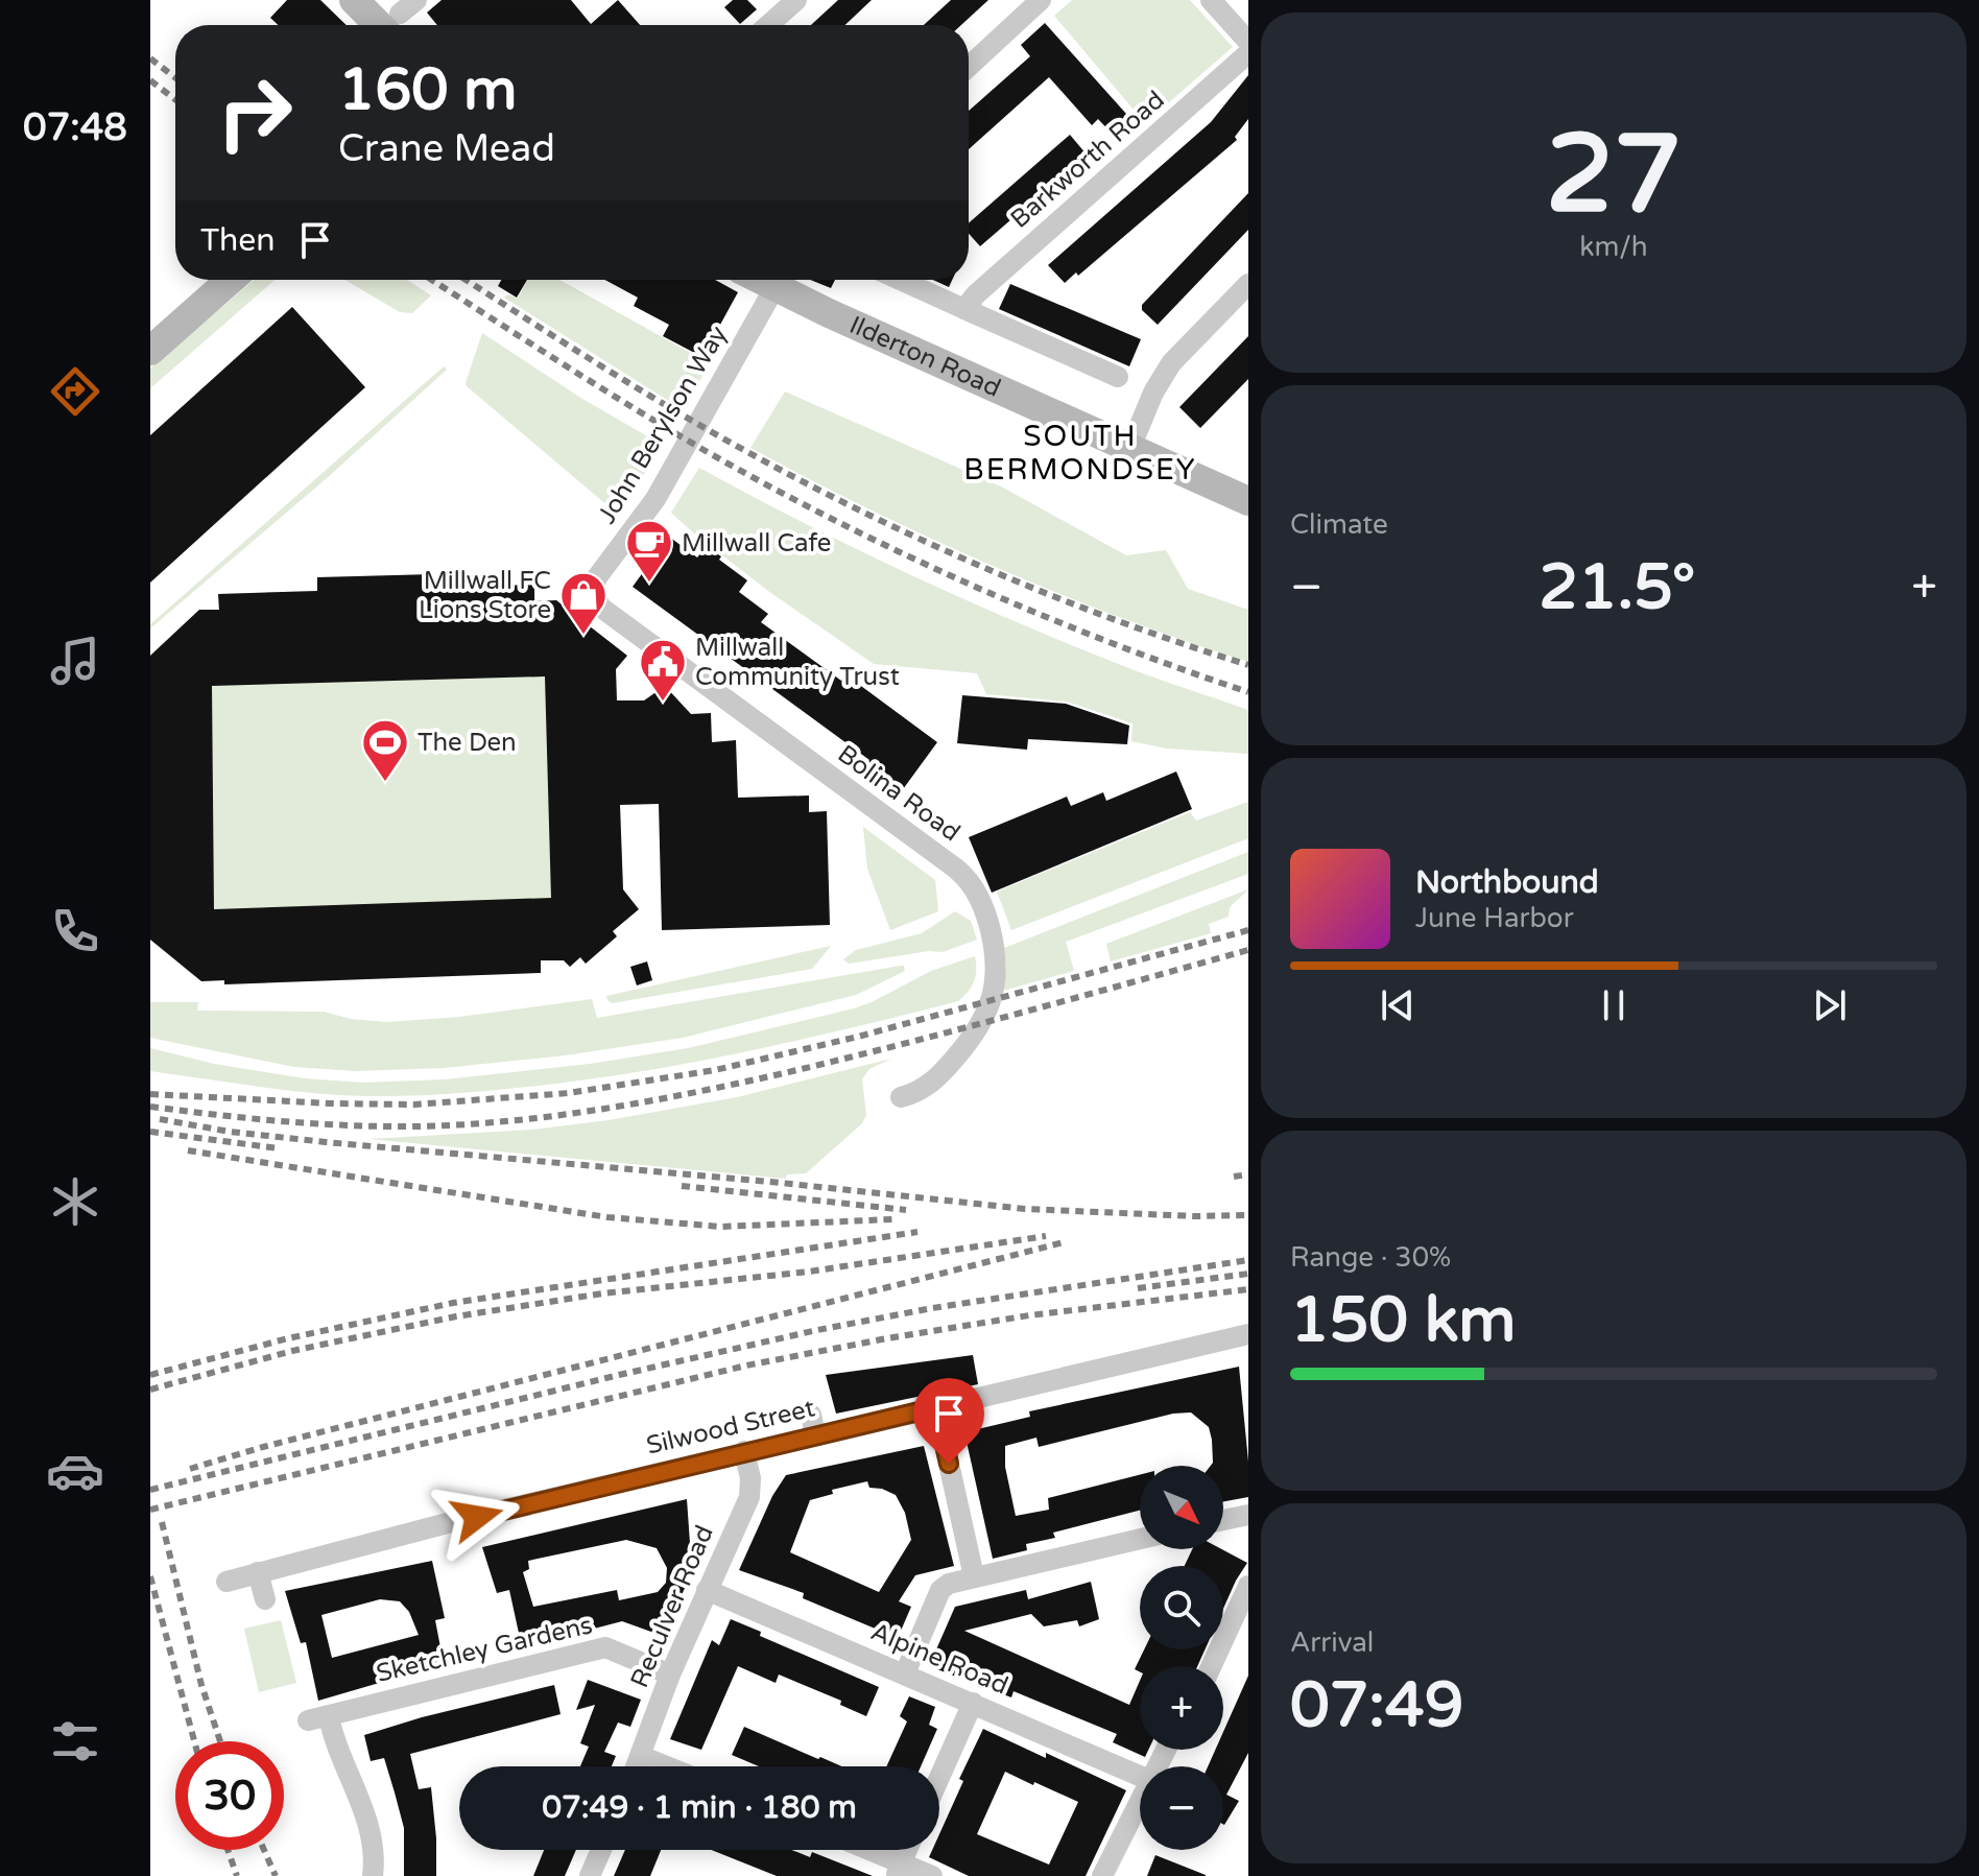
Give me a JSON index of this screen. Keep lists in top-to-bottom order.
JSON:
{
  "streets": {
    "street": [
      "Barkworth Road",
      "Ilderton Road",
      "John Berylson Way",
      "Bolina Road",
      "Silwood Street",
      "Reculver Road",
      "Sketchley Gardens",
      "Alpine Road"
    ]
  },
  "crossings": [
    ["John Berylson Way", "Bolina Road"],
    ["Silwood Street", "Reculver Road"],
    ["Reculver Road", "Sketchley Gardens"],
    ["Reculver Road", "Alpine Road"]
  ],
  "districts": ["SOUTH BERMONDSEY"],
  "places": {
    "cafe": ["Millwall Cafe"],
    "shop": ["Millwall FC Lions Store"],
    "public building": ["Millwall Community Trust"],
    "sports": ["The Den"]
  },
  "north": "bottom right",
  "page": {
    "tabs": "07:48",
    "tile": [
      ["27", "km/h"],
      "Climate",
      ["Range · 30%", "150 km"],
      ["Arrival", "07:49"]
    ],
    "turn": ["160 m", "Crane Mead"],
    "then": "Then",
    "heat": ["−", "21.5°", "+"],
    "song": ["Northbound", "June Harbor"],
    "map_buttons": ["+", "−"],
    "limit": "30",
    "trip": "07:49 · 1 min · 180 m"
  }
}
